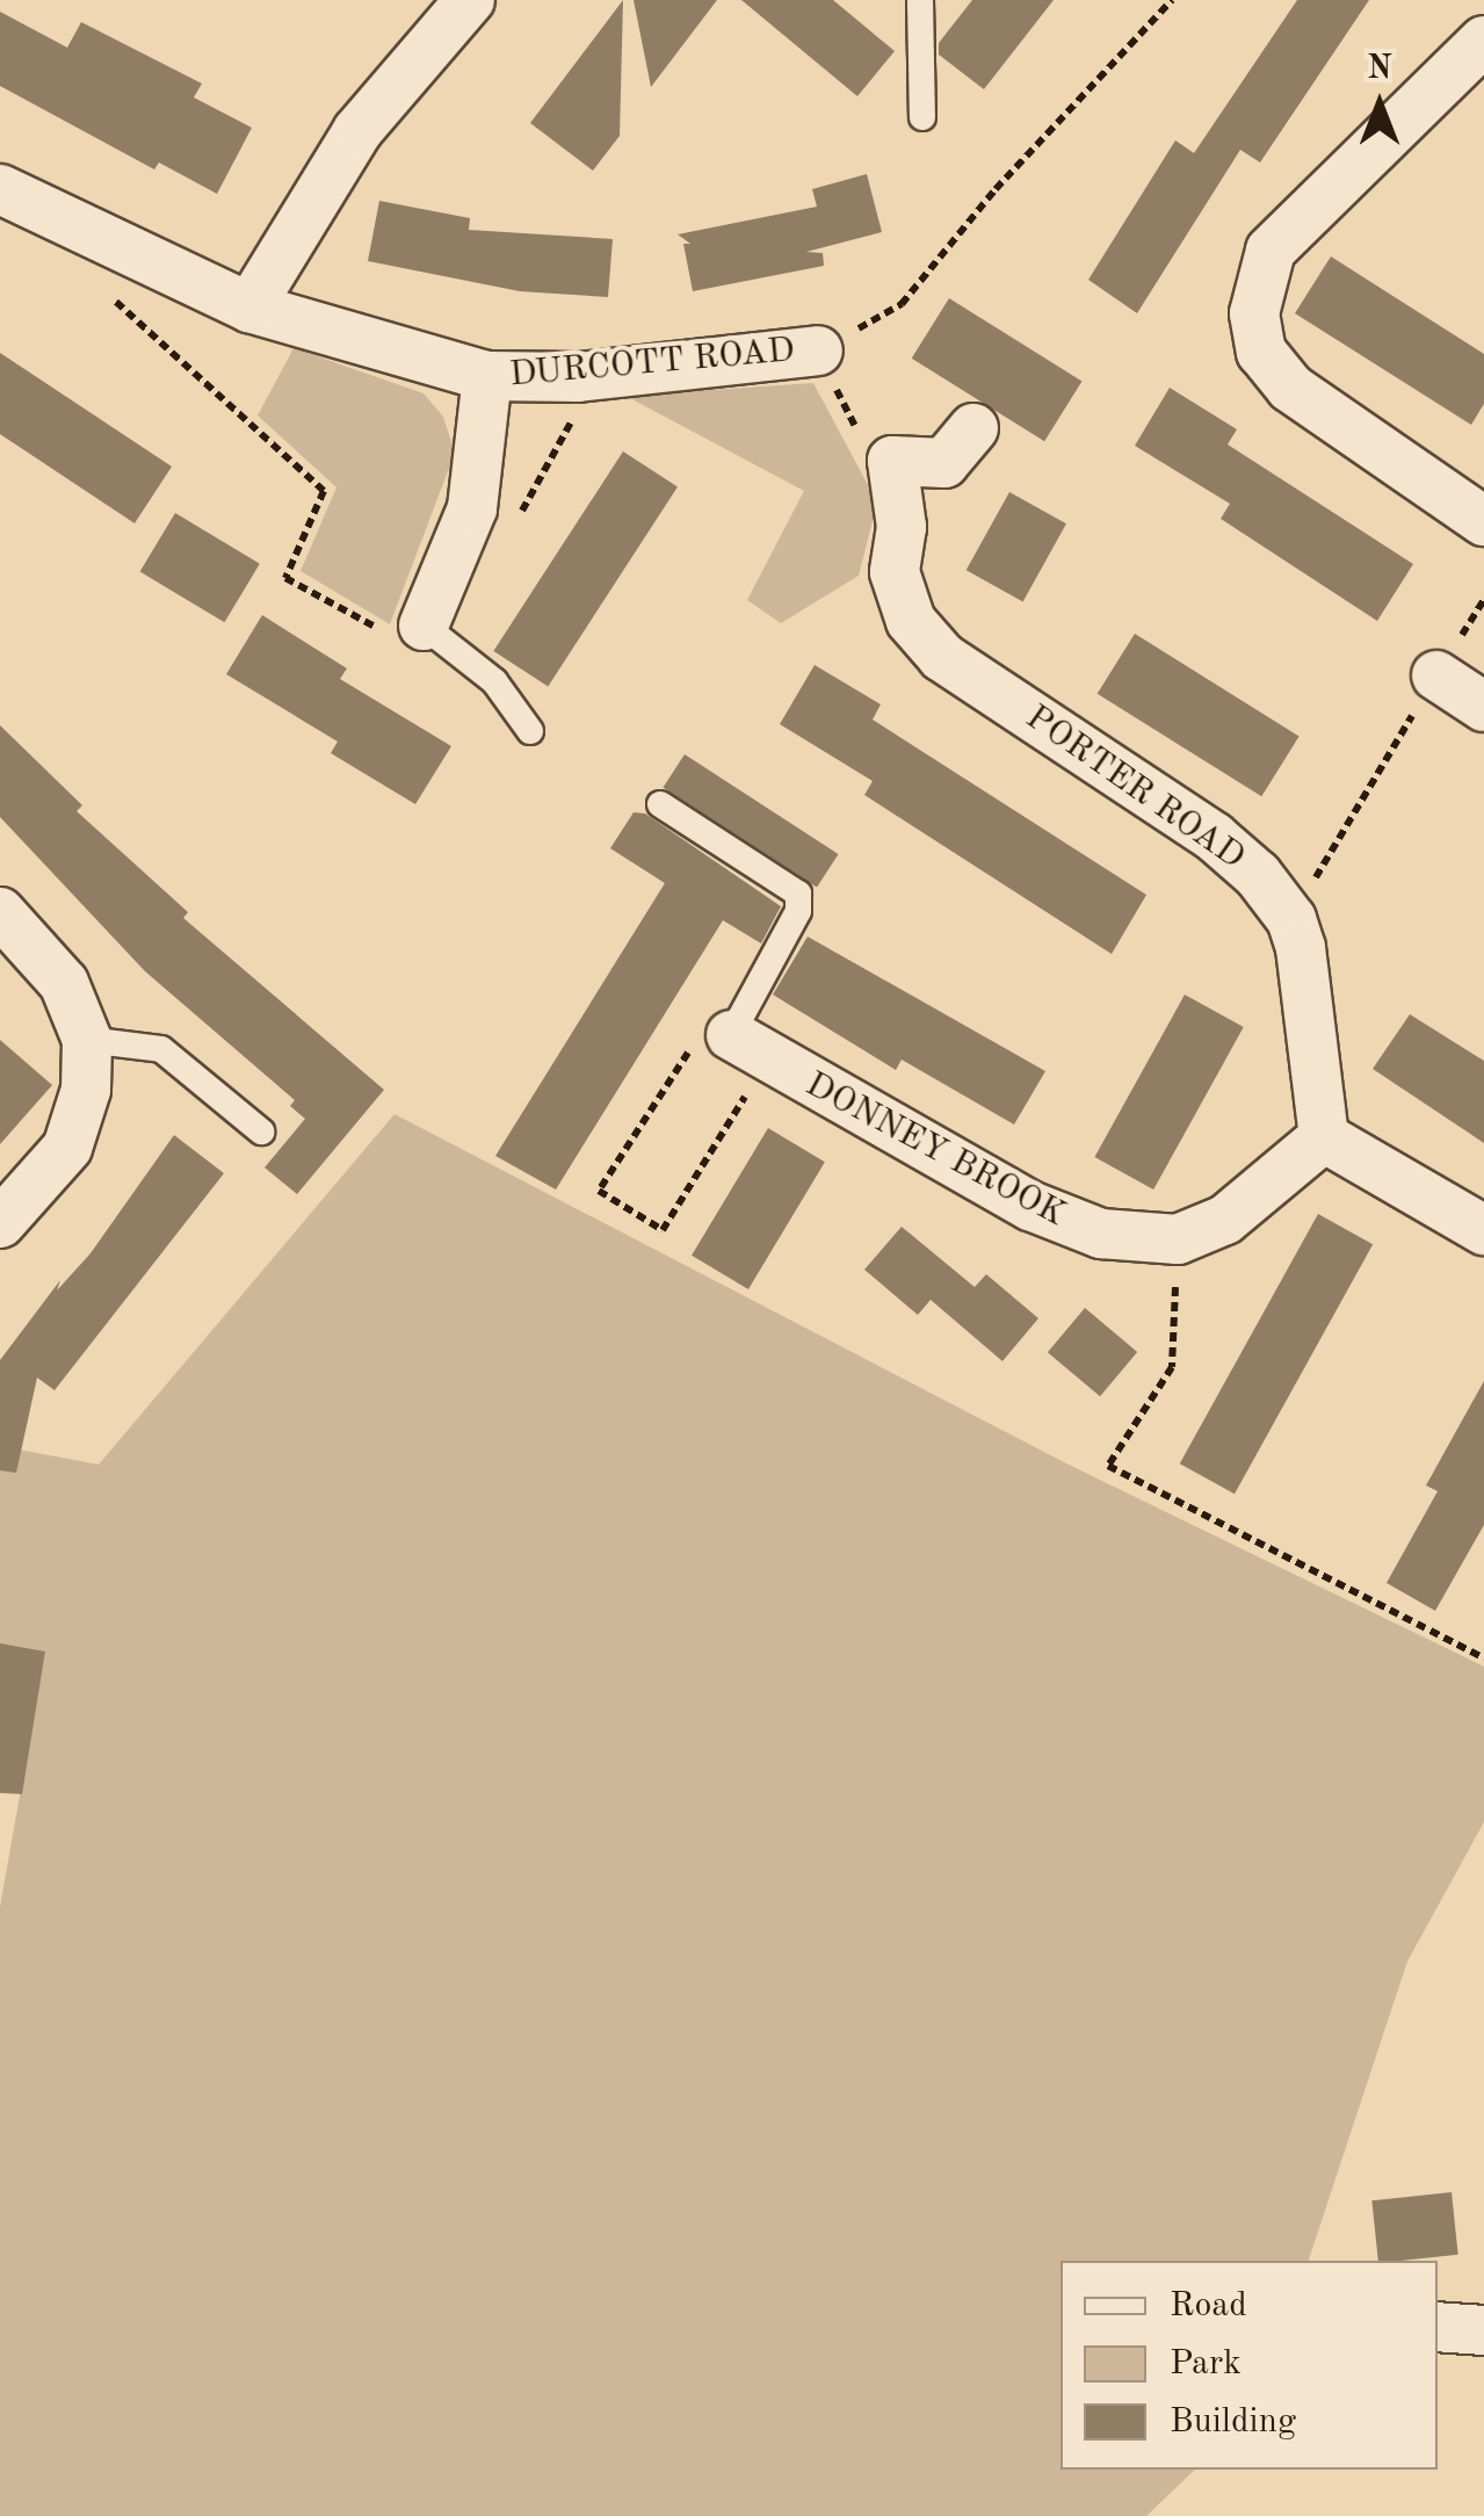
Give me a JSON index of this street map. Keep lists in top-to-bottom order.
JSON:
{
  "streets": {
    "street": ["DURCOTT ROAD", "PORTER ROAD", "DONNEY BROOK"]
  },
  "legend": ["Road", "Park", "Building"],
  "north": "top"
}
